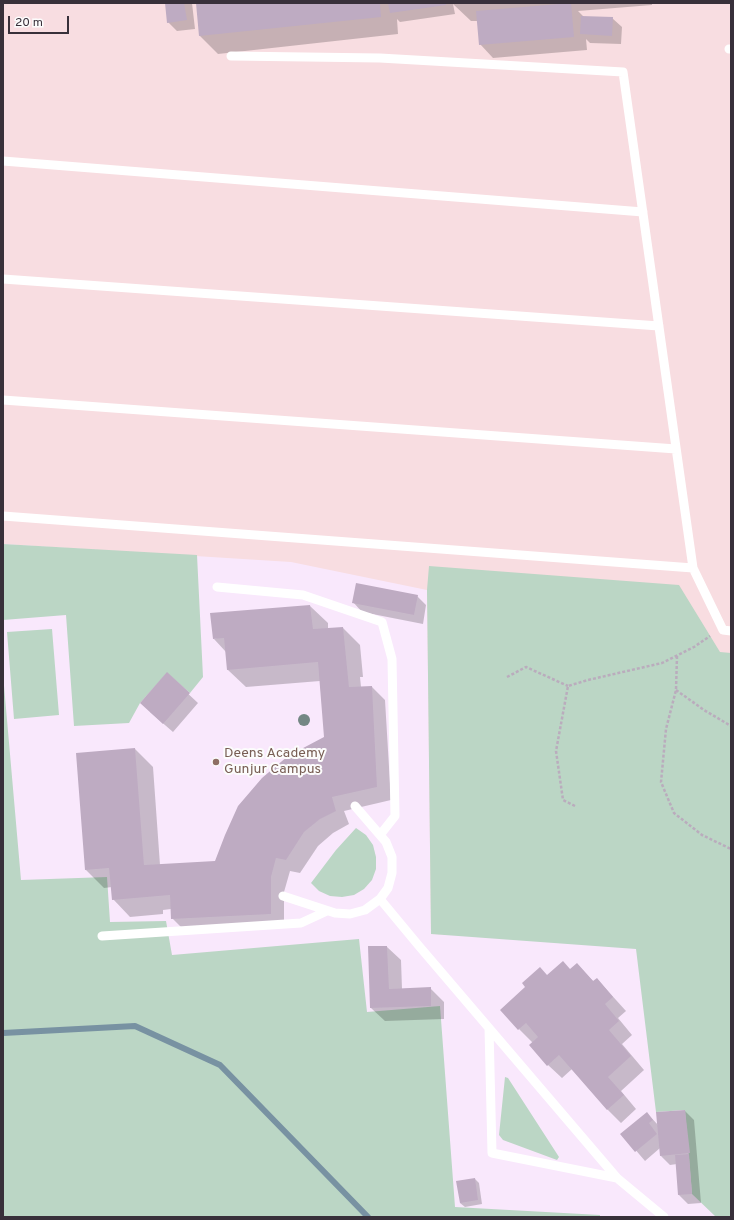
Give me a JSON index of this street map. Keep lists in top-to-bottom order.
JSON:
{
  "places": ["Deens Academy Gunjur Campus"],
  "scale_bar": "20 m"
}
